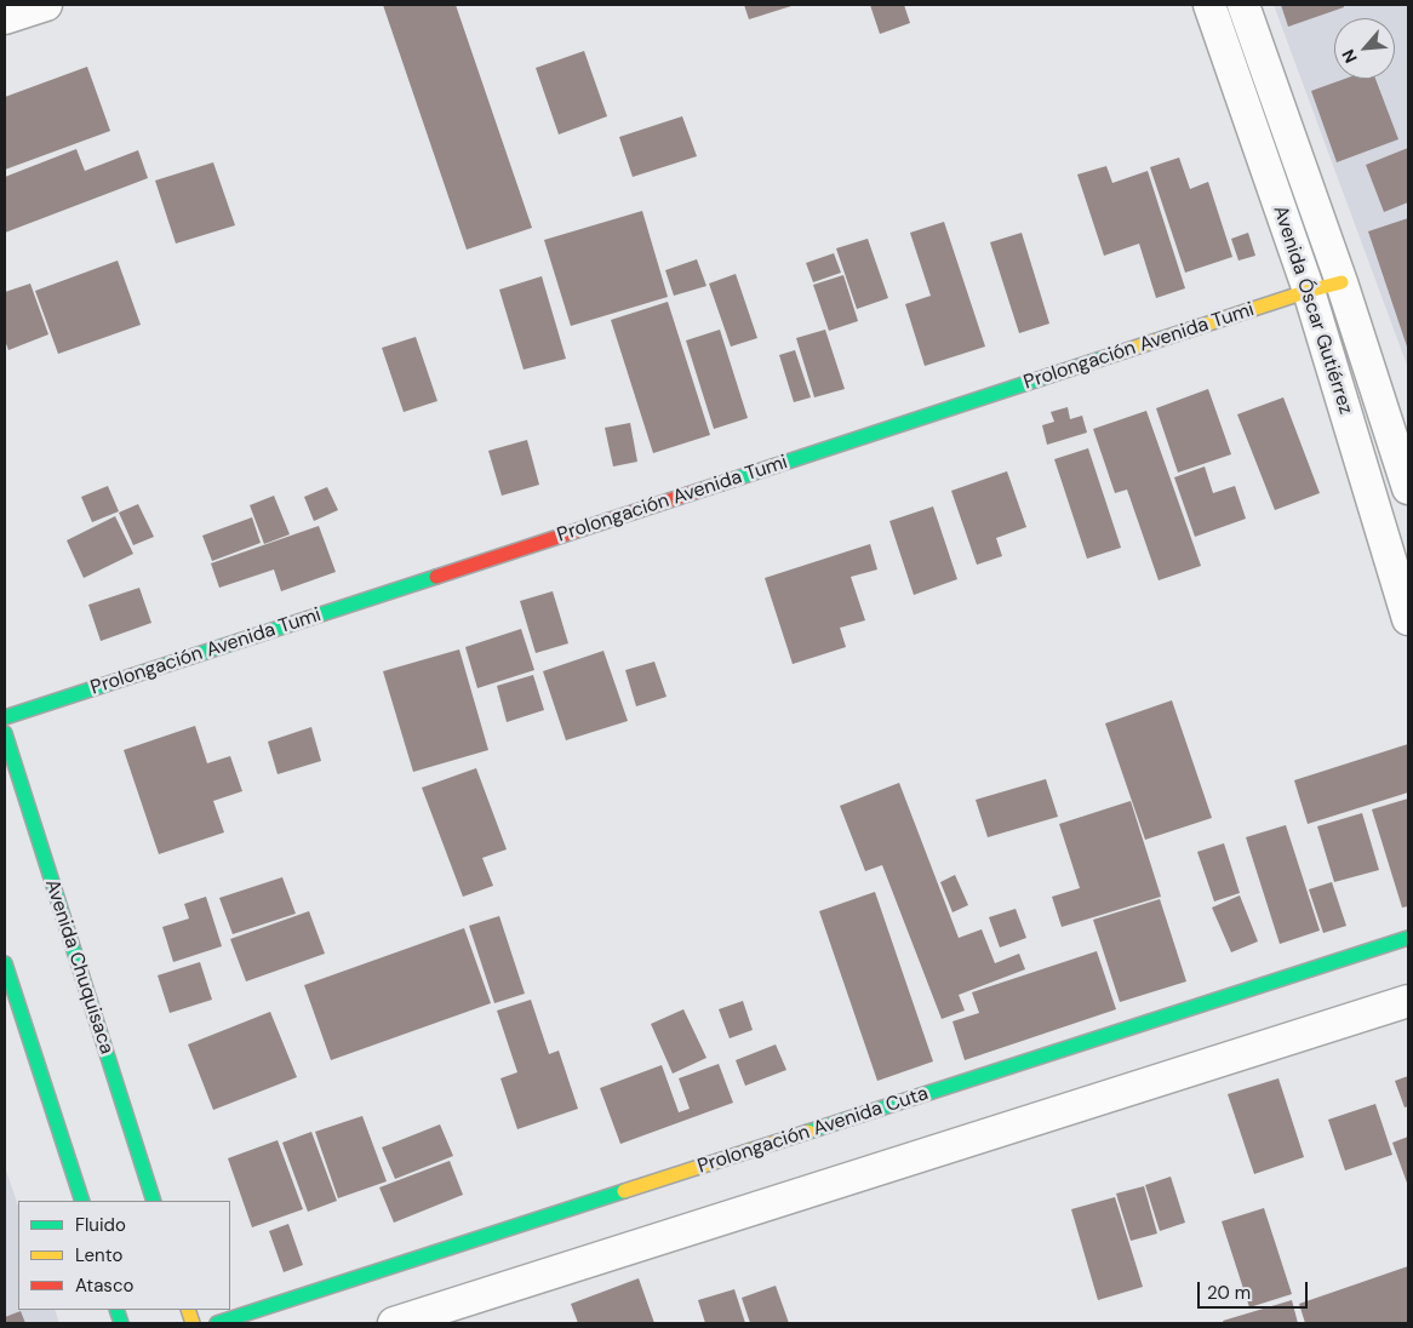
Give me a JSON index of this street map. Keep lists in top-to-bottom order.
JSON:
{
  "streets": {
    "street": [
      "Avenida Óscar Gutiérrez",
      "Prolongación Avenida Tumi",
      "Avenida Chuquisaca",
      "Prolongación Avenida Cuta"
    ]
  },
  "crossings": [
    ["Avenida Óscar Gutiérrez", "Prolongación Avenida Tumi"]
  ],
  "legend": ["Fluido", "Lento", "Atasco"],
  "scale_bar": "20 m",
  "north": "bottom left"
}
